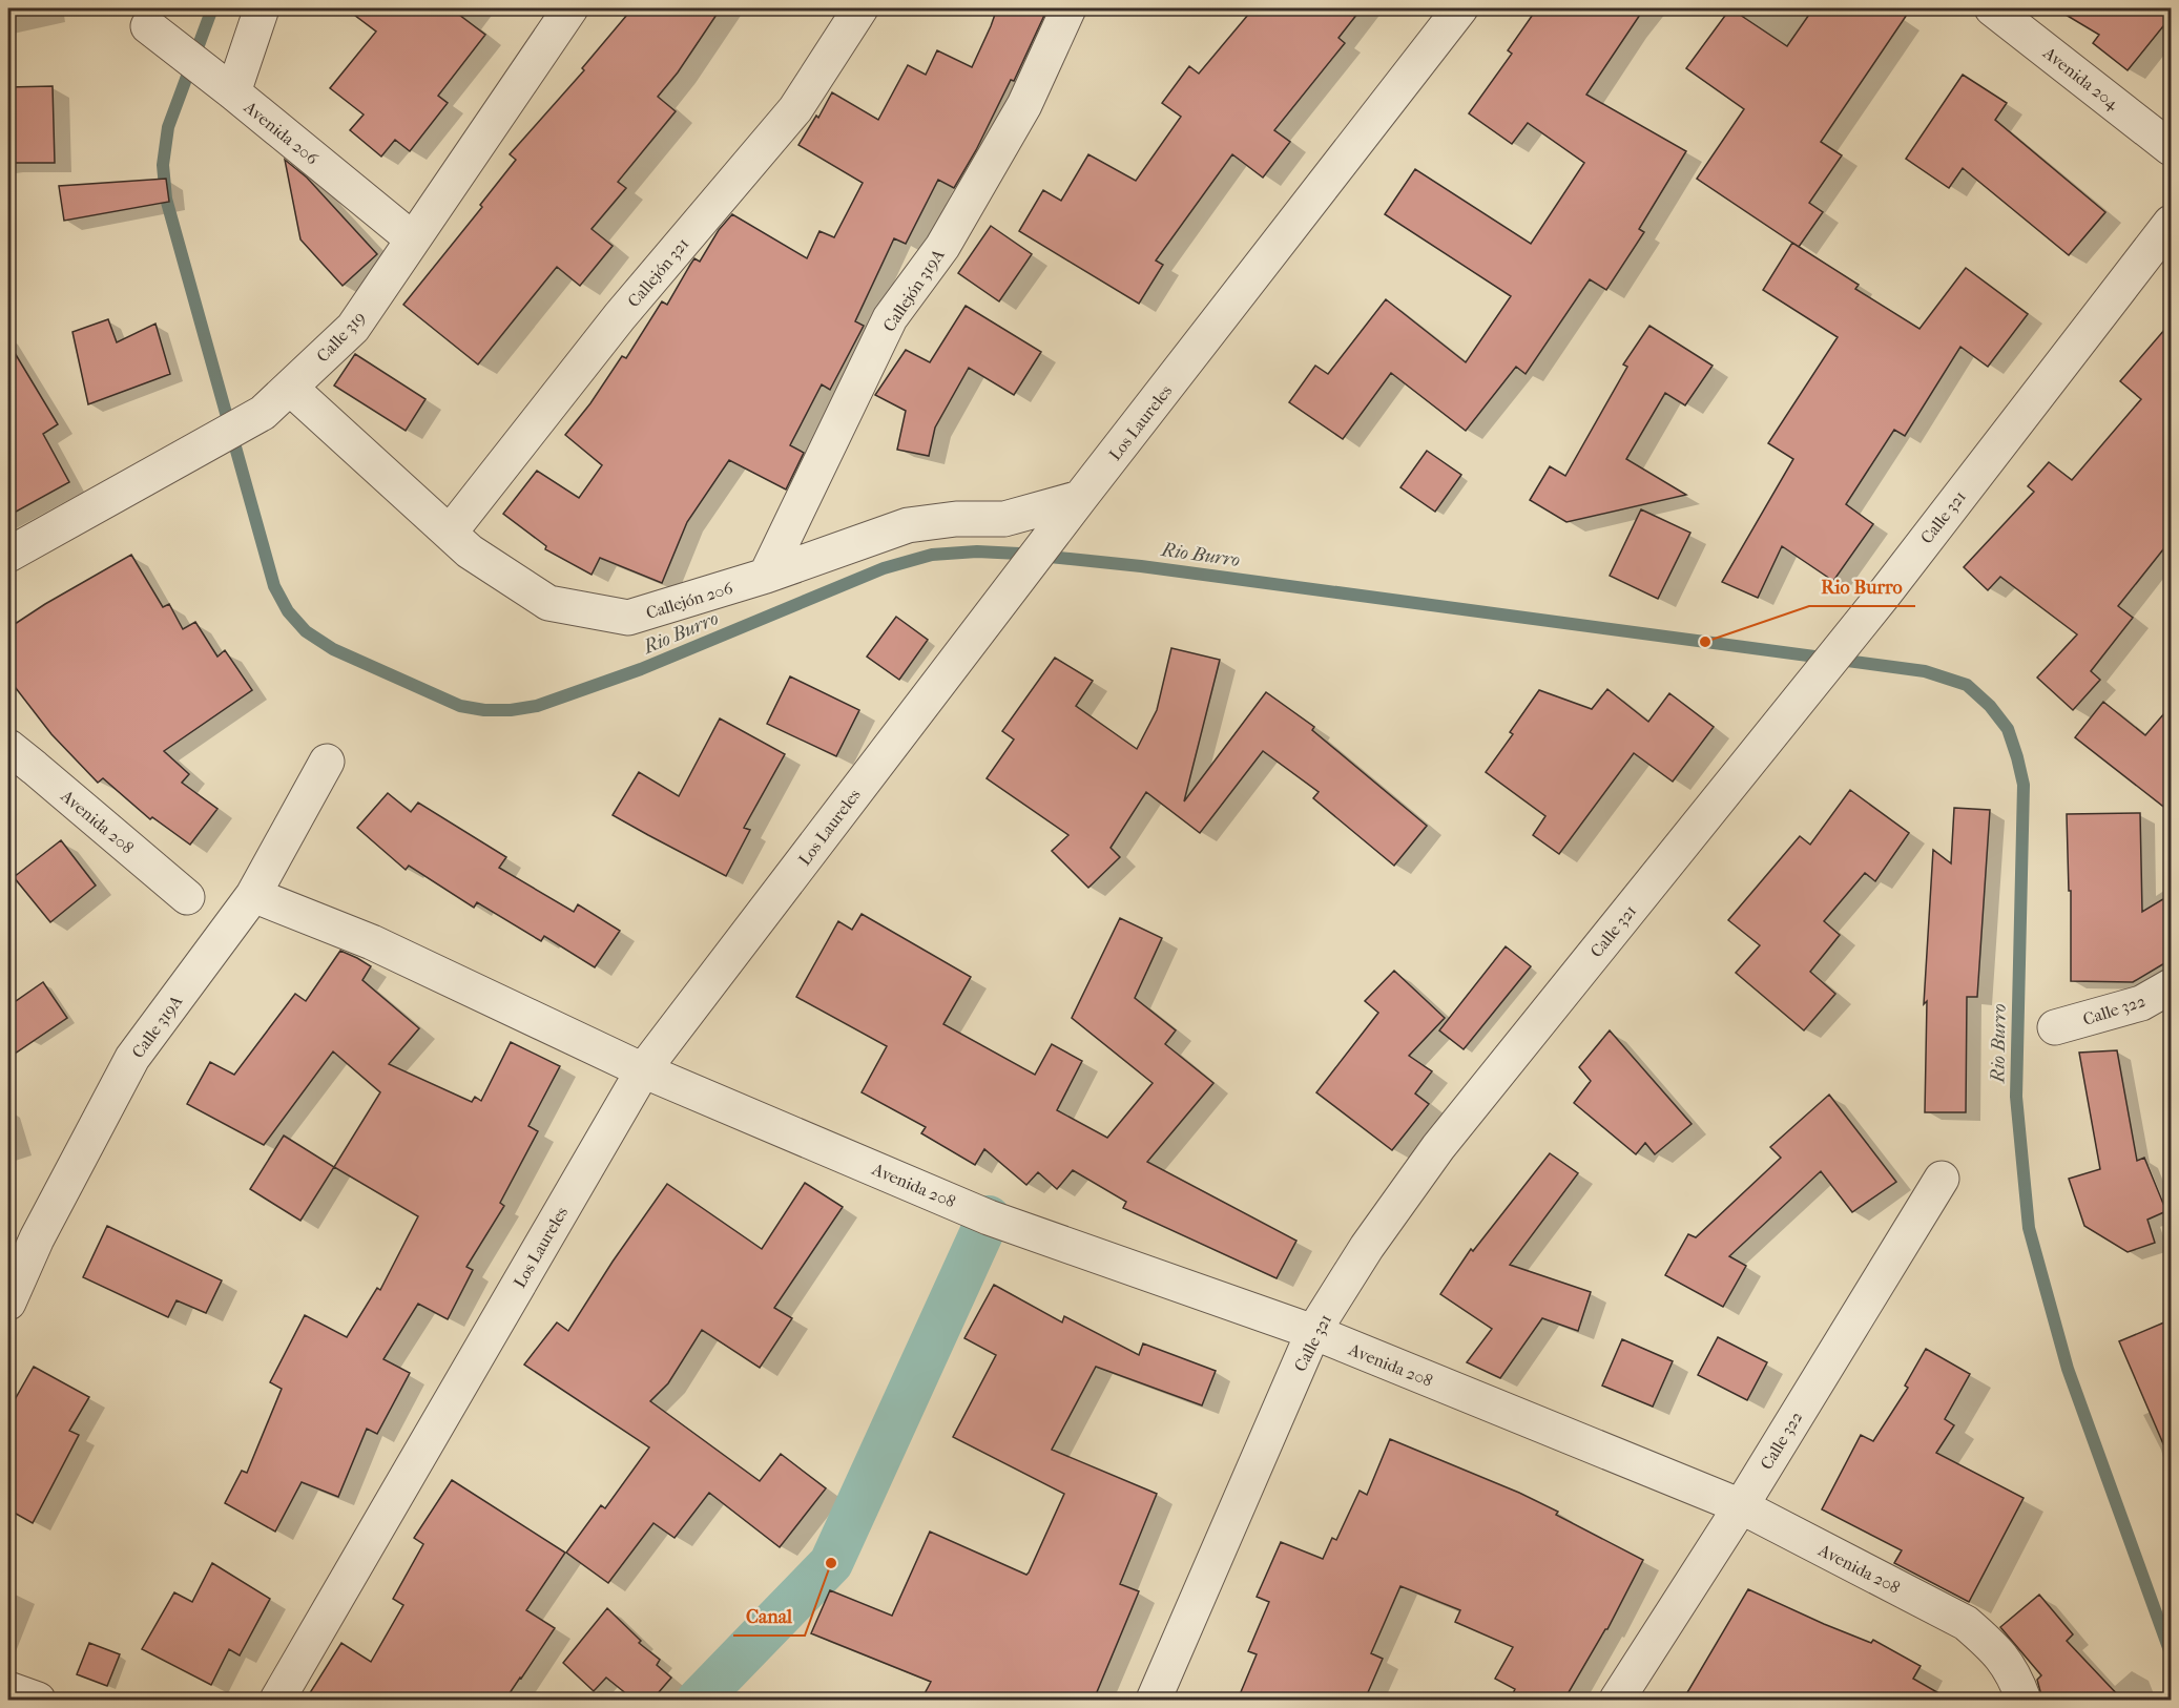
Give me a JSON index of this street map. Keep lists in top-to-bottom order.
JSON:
{
  "streets": {
    "street": [
      "Avenida 204",
      "Avenida 206",
      "Callejón 321",
      "Callejón 319A",
      "Calle 319",
      "Los Laureles",
      "Calle 321",
      "Callejón 206",
      "Avenida 208",
      "Calle 322",
      "Calle 319A"
    ]
  },
  "crossings": [
    ["Avenida 206", "Calle 319"],
    ["Callejón 321", "Callejón 206"],
    ["Callejón 319A", "Callejón 206"],
    ["Calle 319", "Callejón 206"],
    ["Los Laureles", "Callejón 206"],
    ["Los Laureles", "Avenida 208"],
    ["Calle 321", "Avenida 208"],
    ["Avenida 208", "Calle 322"],
    ["Avenida 208", "Calle 319A"]
  ],
  "water": ["Rio Burro"],
  "places": ["Rio Burro", "Canal"]
}
